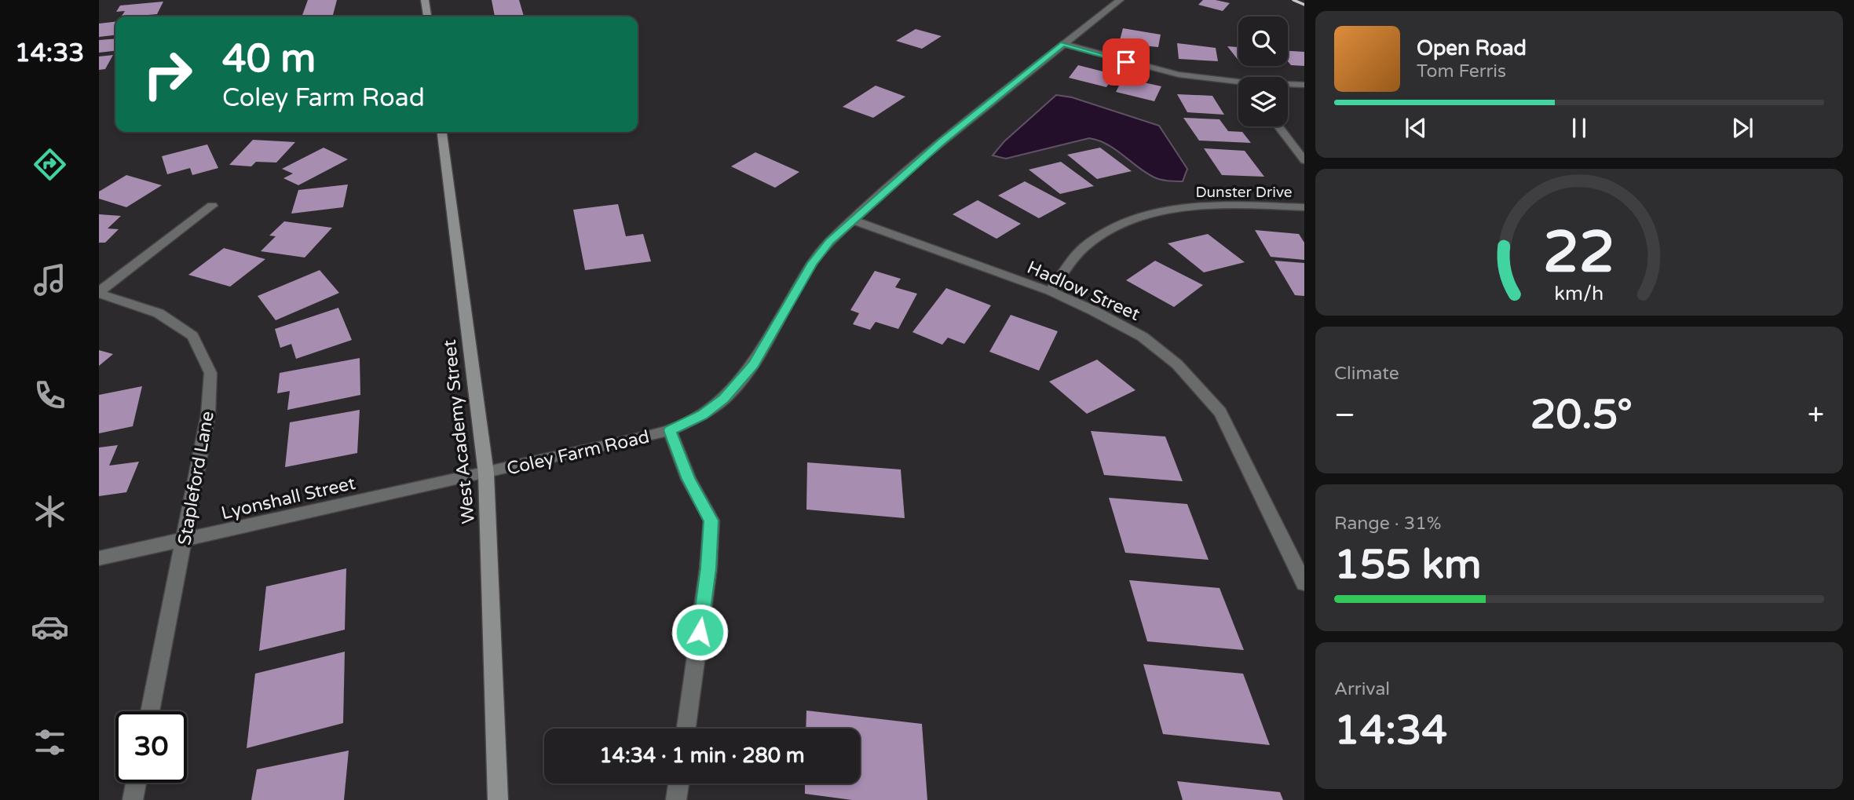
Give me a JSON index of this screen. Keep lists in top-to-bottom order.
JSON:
{
  "streets": {
    "main road": ["West Academy Street"],
    "street": [
      "Dunster Drive",
      "Hadlow Street",
      "Coley Farm Road",
      "Stapleford Lane",
      "Lyonshall Street"
    ]
  },
  "crossings": [
    ["Dunster Drive", "Hadlow Street"],
    ["Hadlow Street", "Coley Farm Road"],
    ["West Academy Street", "Coley Farm Road"],
    ["West Academy Street", "Lyonshall Street"],
    ["Coley Farm Road", "Lyonshall Street"],
    ["Stapleford Lane", "Lyonshall Street"]
  ],
  "page": {
    "tabs": "14:33",
    "turn": ["40 m", "Coley Farm Road"],
    "song": ["Open Road", "Tom Ferris"],
    "tile": [
      "Climate",
      ["Range · 31%", "155 km"],
      ["Arrival", "14:34"]
    ],
    "heat": ["−", "20.5°", "+"],
    "limit": "30",
    "trip": "14:34 · 1 min · 280 m",
    "gauge": ["22", "km/h"]
  }
}
